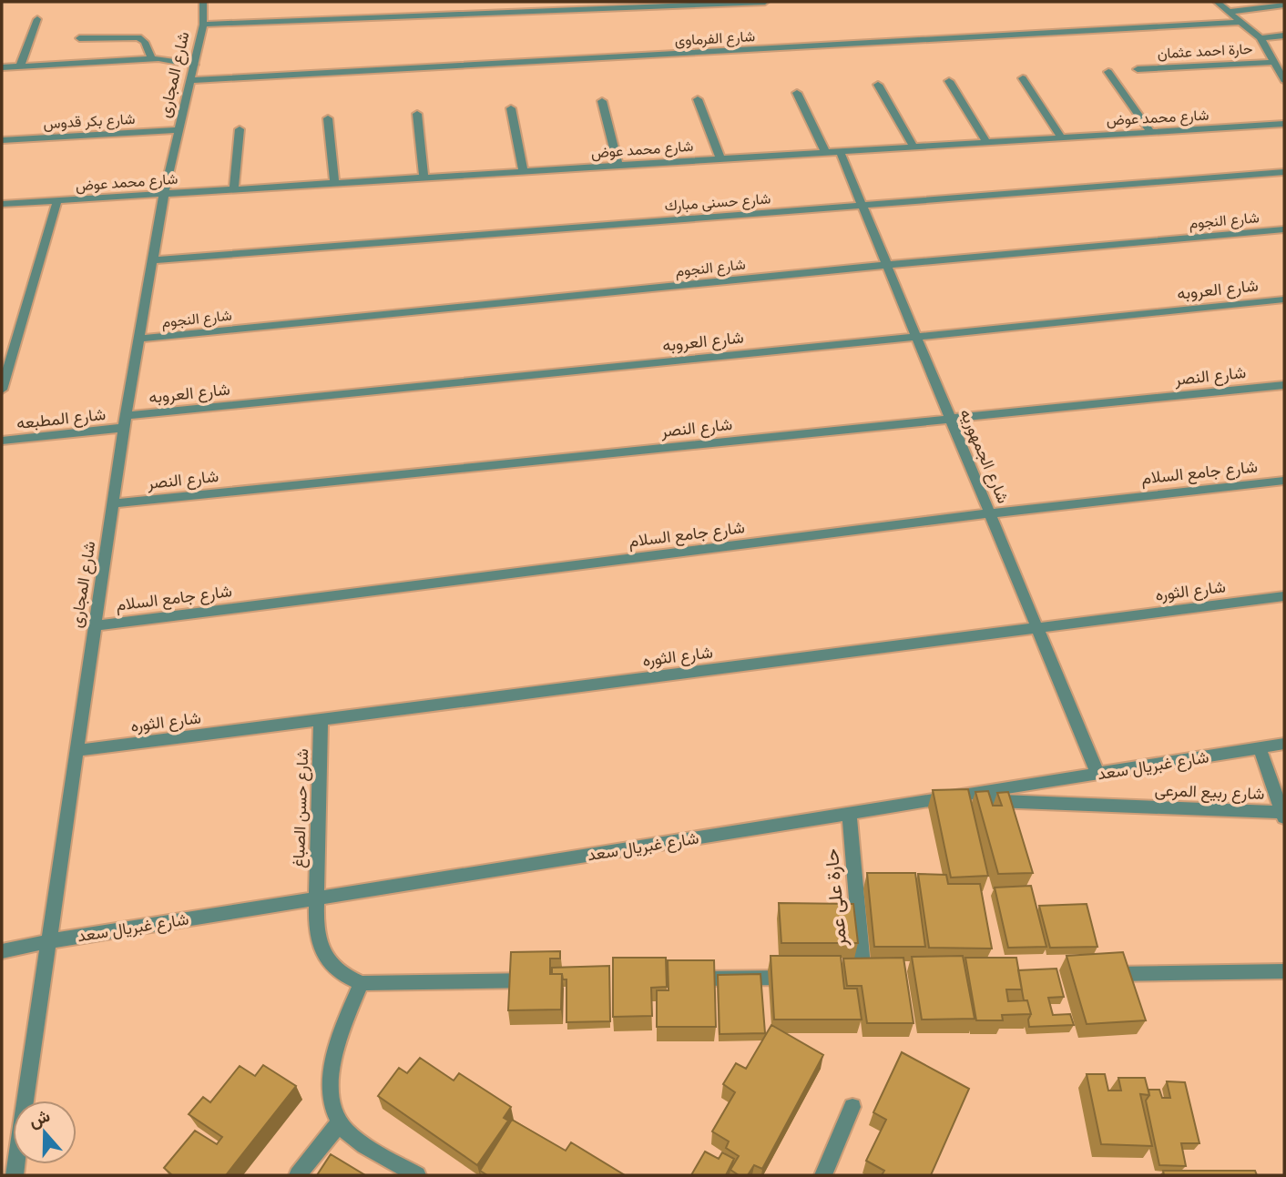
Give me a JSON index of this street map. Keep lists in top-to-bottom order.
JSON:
{
  "streets": {
    "street": [
      "شارع الفرماوى",
      "حارة احمد عثمان",
      "شارع المجارى",
      "شارع محمد عوض",
      "شارع بكر قدوس",
      "شارع حسنى مبارك",
      "شارع النجوم",
      "شارع العروبه",
      "شارع النصر",
      "شارع المطبعه",
      "شارع الجمهوريه",
      "شارع جامع السلام",
      "شارع الثوره",
      "شارع غبريال سعد",
      "شارع ربيع المرعى",
      "شارع حسن الصباغ",
      "حارة على عمر"
    ]
  },
  "crossings": [
    ["شارع الفرماوى", "شارع المجارى"],
    ["شارع المجارى", "شارع محمد عوض"],
    ["شارع المجارى", "شارع بكر قدوس"],
    ["شارع المجارى", "شارع حسنى مبارك"],
    ["شارع المجارى", "شارع النجوم"],
    ["شارع المجارى", "شارع العروبه"],
    ["شارع المجارى", "شارع النصر"],
    ["شارع المجارى", "شارع المطبعه"],
    ["شارع المجارى", "شارع جامع السلام"],
    ["شارع المجارى", "شارع الثوره"],
    ["شارع المجارى", "شارع غبريال سعد"],
    ["شارع محمد عوض", "شارع الجمهوريه"],
    ["شارع حسنى مبارك", "شارع الجمهوريه"],
    ["شارع النجوم", "شارع الجمهوريه"],
    ["شارع العروبه", "شارع المطبعه"],
    ["شارع العروبه", "شارع الجمهوريه"],
    ["شارع النصر", "شارع الجمهوريه"],
    ["شارع الجمهوريه", "شارع جامع السلام"],
    ["شارع الجمهوريه", "شارع الثوره"],
    ["شارع الجمهوريه", "شارع غبريال سعد"],
    ["شارع الثوره", "شارع حسن الصباغ"],
    ["شارع غبريال سعد", "شارع ربيع المرعى"],
    ["شارع غبريال سعد", "شارع حسن الصباغ"],
    ["شارع غبريال سعد", "حارة على عمر"]
  ],
  "north": "top"
}
